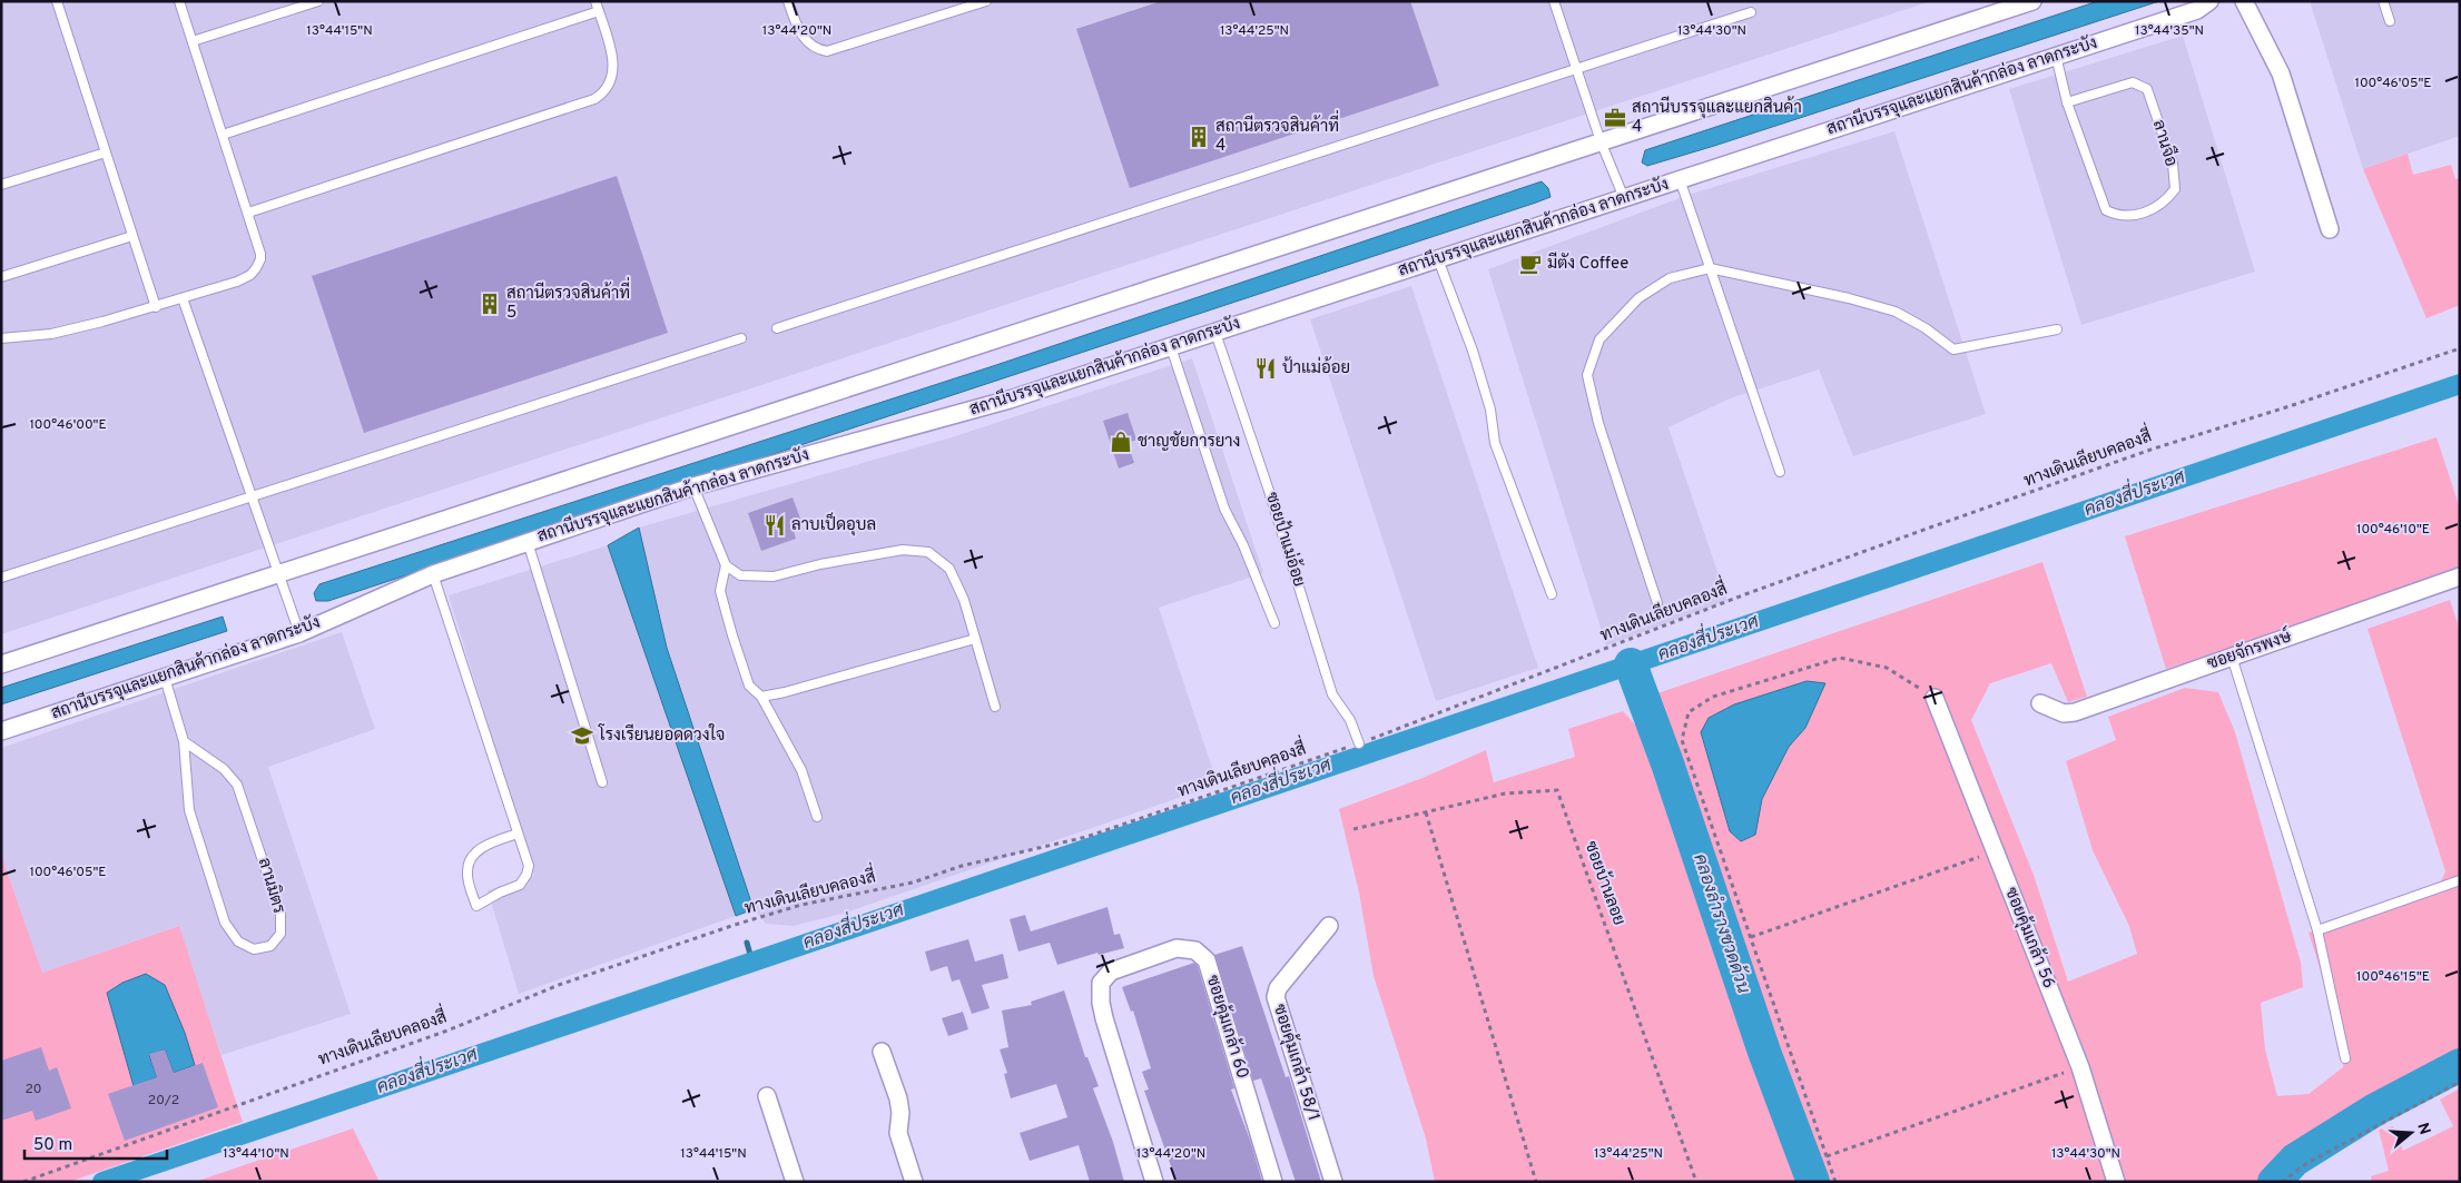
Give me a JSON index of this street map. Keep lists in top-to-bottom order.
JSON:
{
  "streets": {
    "street": [
      "สถานีบรรจุและแยกสินค้ากล่อง ลาดกระบัง",
      "ซอยจักรพงษ์",
      "ซอยคุ้มเกล้า 56",
      "ซอยคุ้มเกล้า 60",
      "ซอยคุ้มเกล้า 58/1"
    ],
    "lane": ["ลานจือ", "ซอยป้าแม่อ้อย", "ลานมิตร"],
    "path": ["ทางเดินเลียบคลองสี่", "ซอยบ้านลอย"]
  },
  "crossings": [
    ["สถานีบรรจุและแยกสินค้ากล่อง ลาดกระบัง", "ลานจือ"],
    ["สถานีบรรจุและแยกสินค้ากล่อง ลาดกระบัง", "ซอยป้าแม่อ้อย"],
    ["สถานีบรรจุและแยกสินค้ากล่อง ลาดกระบัง", "ลานมิตร"],
    ["ทางเดินเลียบคลองสี่", "ซอยป้าแม่อ้อย"]
  ],
  "water": ["คลองสี่ประเวศ", "คลองลำรางชวดด้วน"],
  "places": {
    "office": ["สถานีบรรจุและแยกสินค้า 4"],
    "building": ["สถานีตรวจสินค้าที่ 4", "สถานีตรวจสินค้าที่ 5"],
    "cafe": ["มีตัง Coffee"],
    "restaurant": ["ป้าแม่อ้อย", "ลาบเป็ดอุบล"],
    "shop": ["ชาญชัยการยาง"],
    "school or university": ["โรงเรียนยอดดวงใจ"]
  },
  "house_numbers": ["20", "20/2"],
  "scale_bar": "50 m",
  "north": "right",
  "coordinates": [
    "13°44'15\"N",
    "13°44'20\"N",
    "13°44'25\"N",
    "13°44'30\"N",
    "13°44'35\"N",
    "100°46'05\"E",
    "100°46'00\"E",
    "100°46'10\"E",
    "100°46'15\"E",
    "13°44'10\"N"
  ]
}
